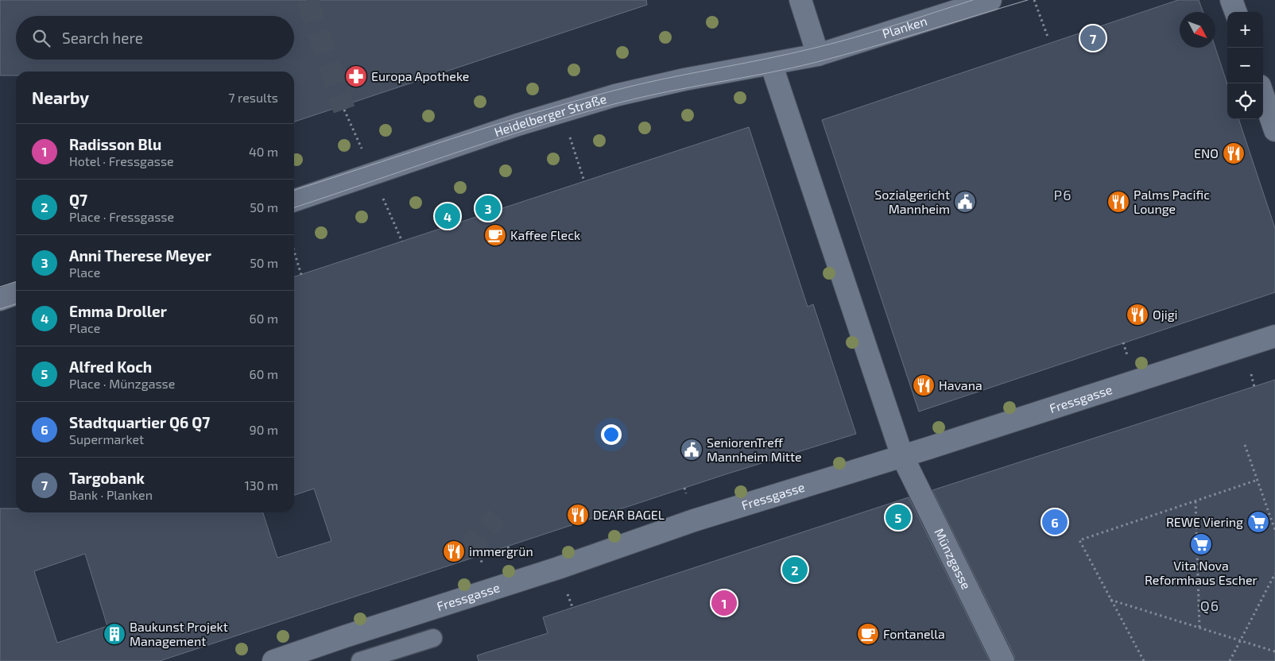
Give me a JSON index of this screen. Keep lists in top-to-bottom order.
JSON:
{
  "streets": {
    "street": [
      "Planken",
      "Heidelberger Straße",
      "Fressgasse",
      "Münzgasse"
    ]
  },
  "crossings": [
    ["Planken", "Heidelberger Straße"],
    ["Heidelberger Straße", "Münzgasse"],
    ["Fressgasse", "Münzgasse"]
  ],
  "districts": ["P6", "Q6"],
  "places": {
    "pharmacy": ["Europa Apotheke"],
    "restaurant": [
      "ENO",
      "Palms Pacific Lounge",
      "Ojigi",
      "Havana",
      "DEAR BAGEL",
      "immergrün"
    ],
    "public building": ["Sozialgericht Mannheim", "SeniorenTreff Mannheim Mitte"],
    "cafe": ["Kaffee Fleck", "Fontanella"],
    "supermarket": ["REWE Viering", "Vita Nova Reformhaus Escher"],
    "building": ["Baukunst Projekt Management"]
  },
  "north": "bottom right",
  "page": {
    "map_buttons": ["+", "−"],
    "search": "Search here",
    "pins": [
      "7",
      "3",
      "4",
      "5",
      "6",
      "2",
      "1"
    ],
    "heading": ["Nearby", "7 results"],
    "list": [
      {
        "mark": "1",
        "name": "Radisson Blu",
        "note": "Hotel · Fressgasse",
        "value": "40 m"
      },
      {
        "mark": "2",
        "name": "Q7",
        "note": "Place · Fressgasse",
        "value": "50 m"
      },
      {
        "mark": "3",
        "name": "Anni Therese Meyer",
        "note": "Place",
        "value": "50 m"
      },
      {
        "mark": "4",
        "name": "Emma Droller",
        "note": "Place",
        "value": "60 m"
      },
      {
        "mark": "5",
        "name": "Alfred Koch",
        "note": "Place · Münzgasse",
        "value": "60 m"
      },
      {
        "mark": "6",
        "name": "Stadtquartier Q6 Q7",
        "note": "Supermarket",
        "value": "90 m"
      },
      {
        "mark": "7",
        "name": "Targobank",
        "note": "Bank · Planken",
        "value": "130 m"
      }
    ]
  }
}
